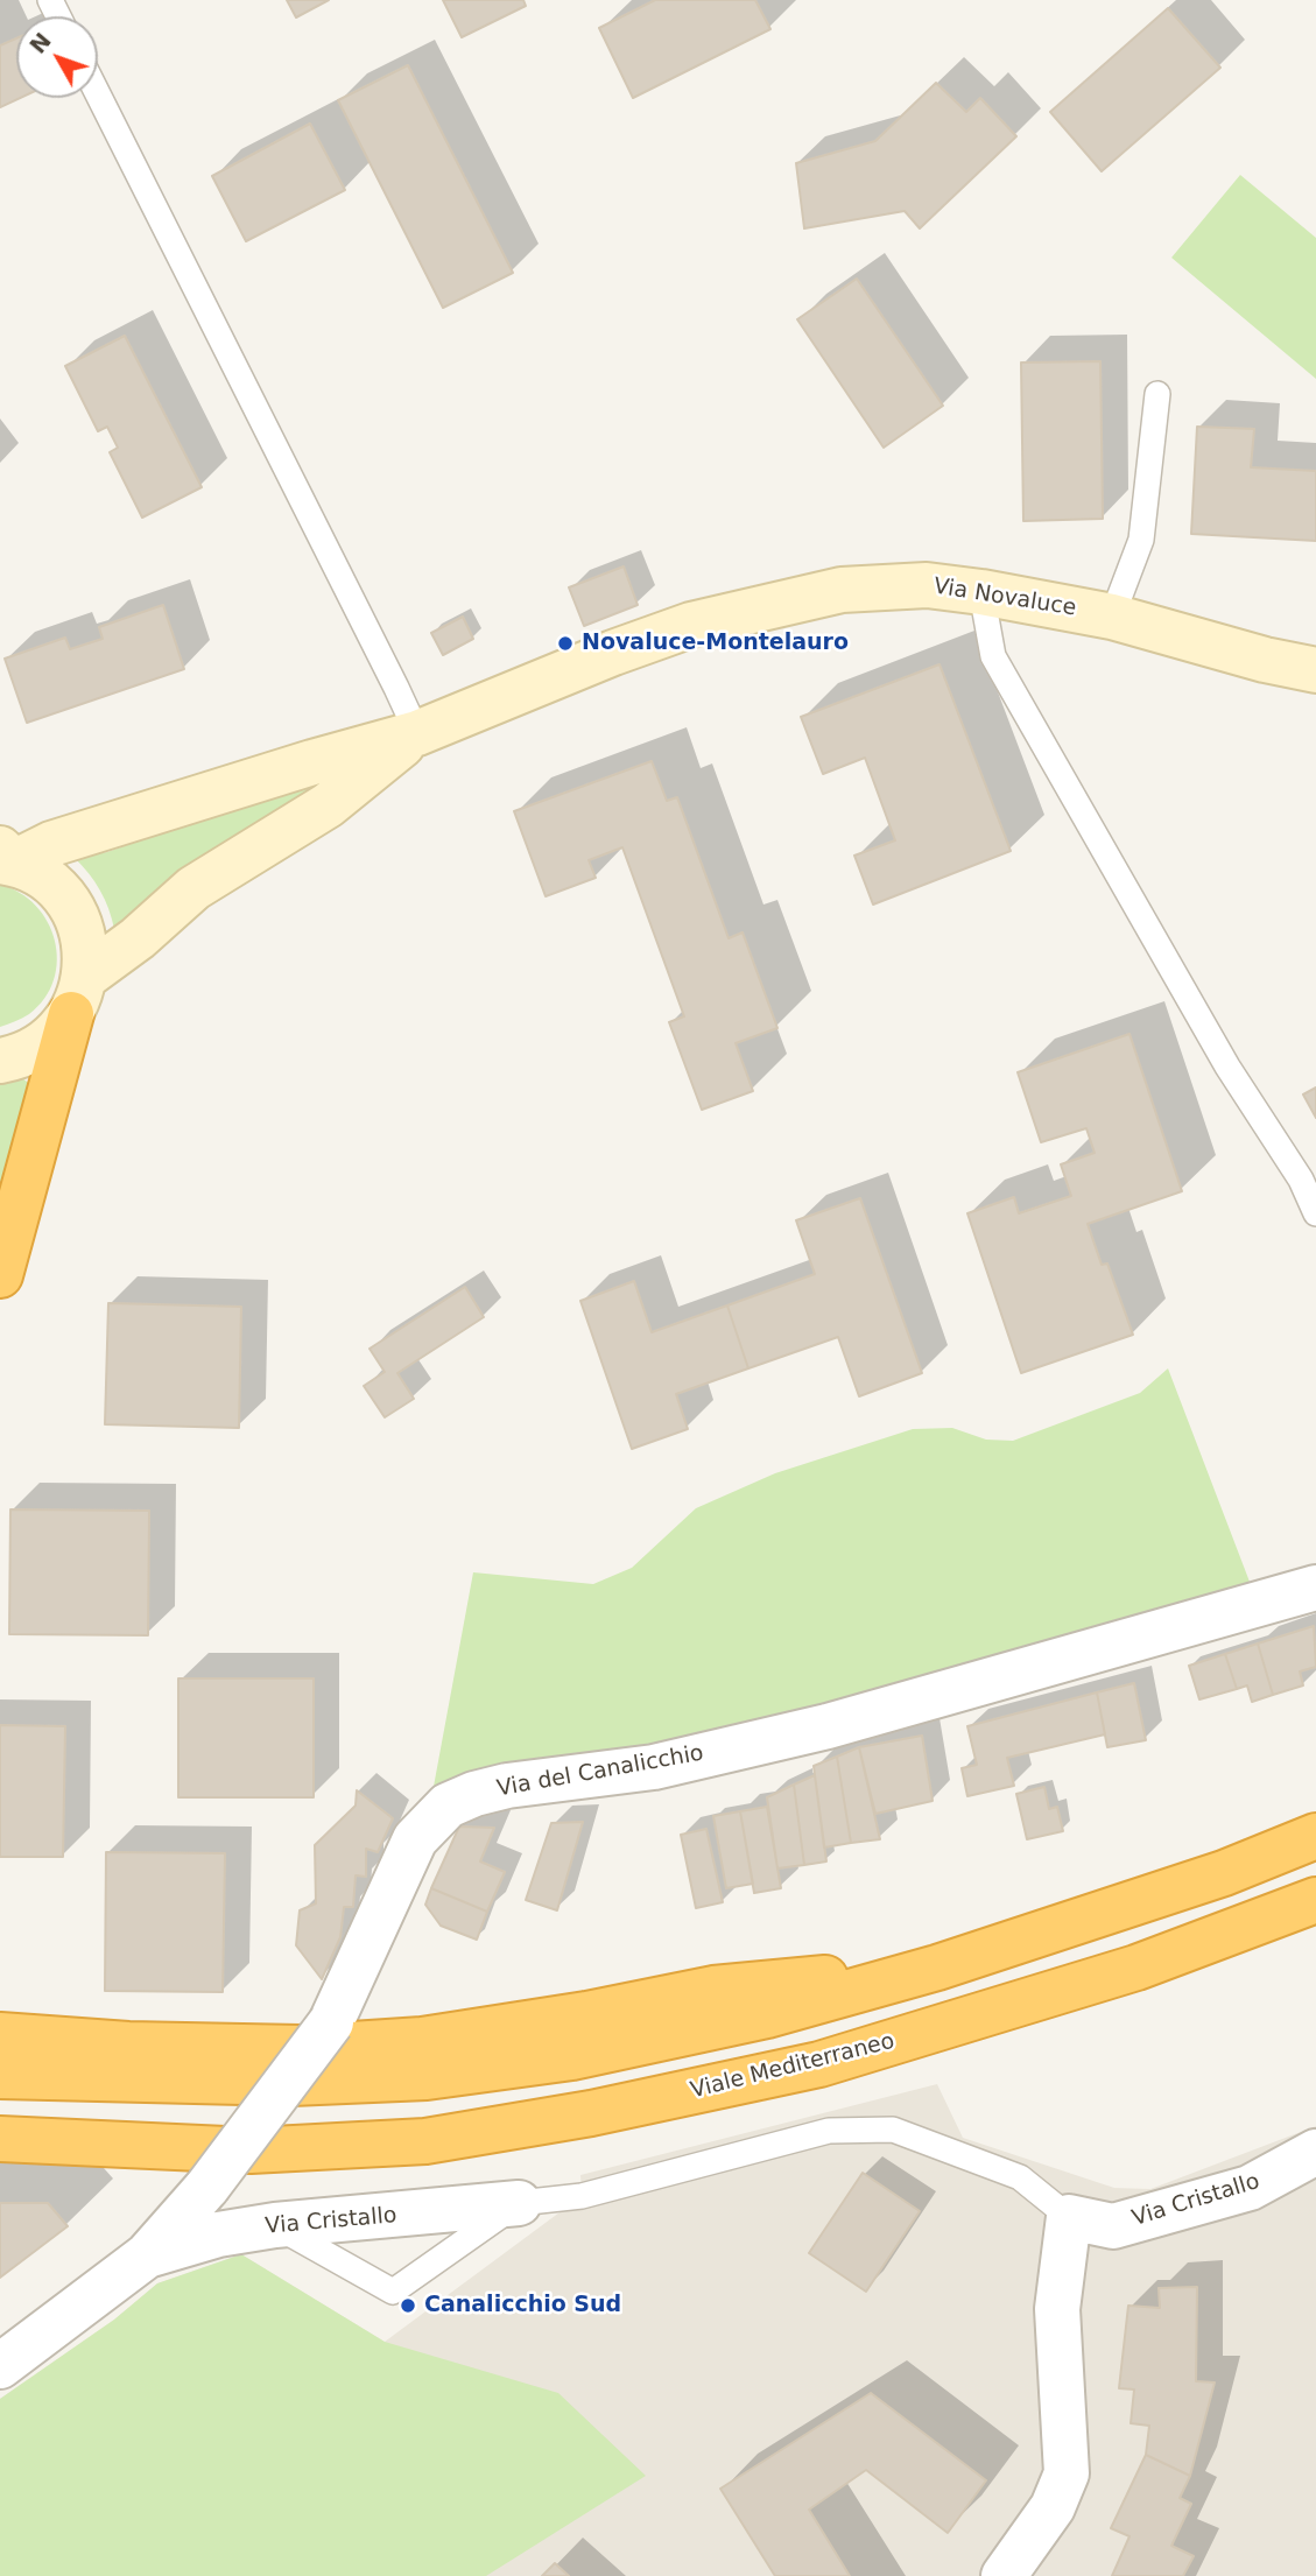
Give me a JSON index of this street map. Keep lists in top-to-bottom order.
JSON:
{
  "streets": {
    "highway": ["Viale Mediterraneo"],
    "main road": ["Via Novaluce"],
    "street": ["Via del Canalicchio", "Via Cristallo"]
  },
  "crossings": [
    ["Via del Canalicchio", "Via Cristallo"]
  ],
  "places": ["Novaluce-Montelauro", "Canalicchio Sud"],
  "north": "top left"
}
